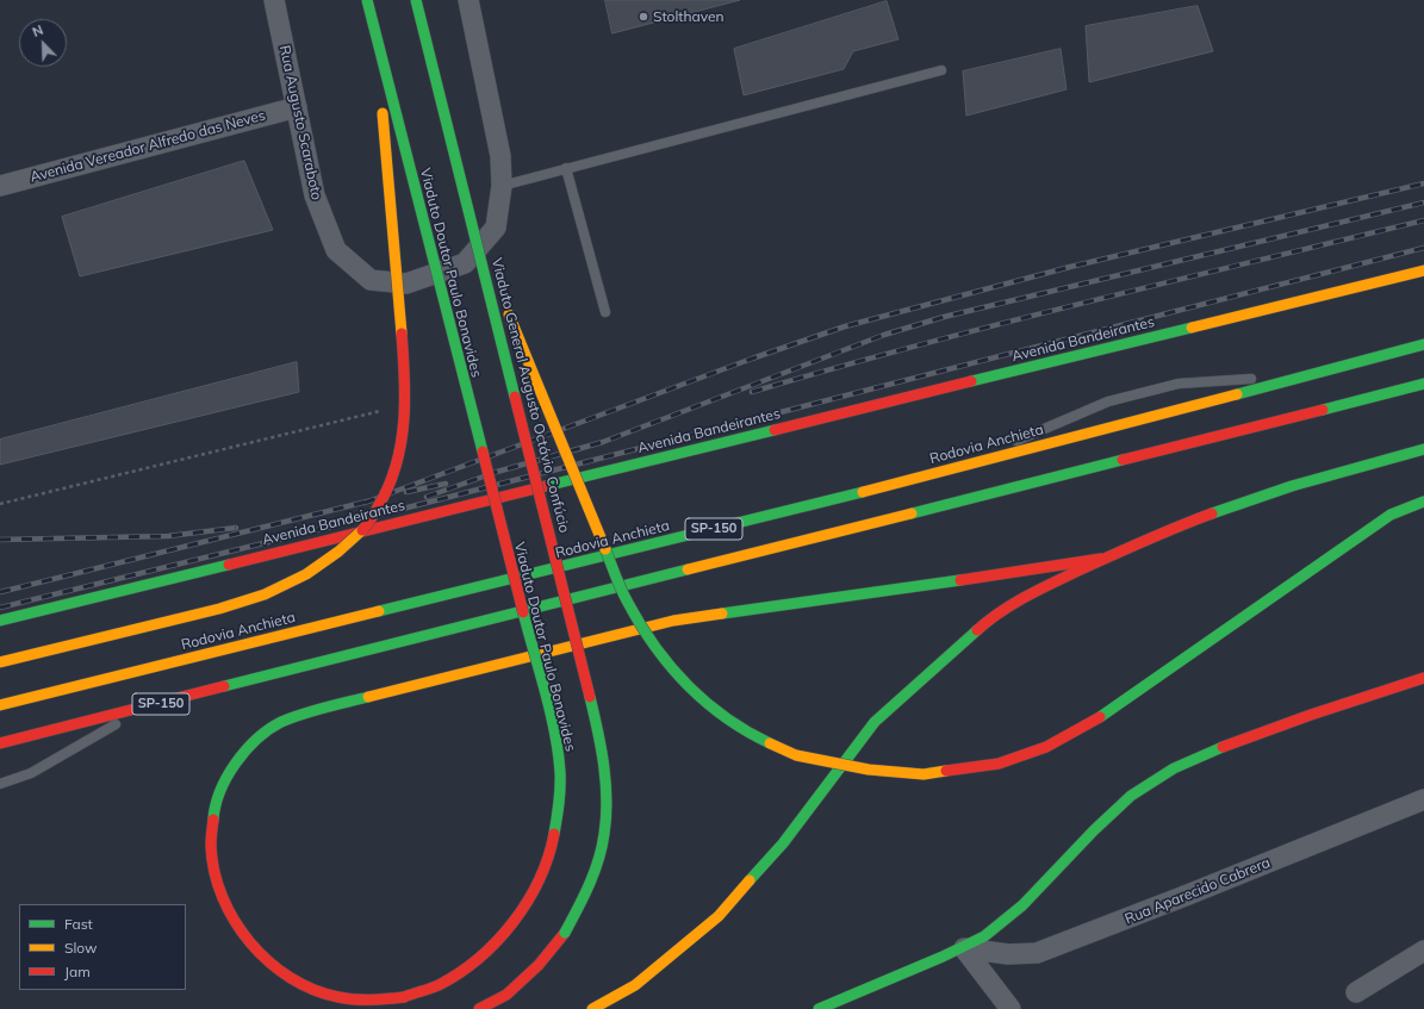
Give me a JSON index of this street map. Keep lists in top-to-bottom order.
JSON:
{
  "streets": {
    "main road": [
      "Viaduto Doutor Paulo Bonavides",
      "Avenida Bandeirantes",
      "Viaduto General Augusto Octávio Confúcio",
      "Rodovia Anchieta",
      "SP-150"
    ],
    "street": ["Rua Augusto Scaraboto", "Avenida Vereador Alfredo das Neves", "Rua Aparecido Cabrera"]
  },
  "crossings": [
    ["Rua Augusto Scaraboto", "Avenida Vereador Alfredo das Neves"]
  ],
  "places": ["Stolthaven"],
  "legend": ["Fast", "Slow", "Jam"],
  "north": "top left"
}
